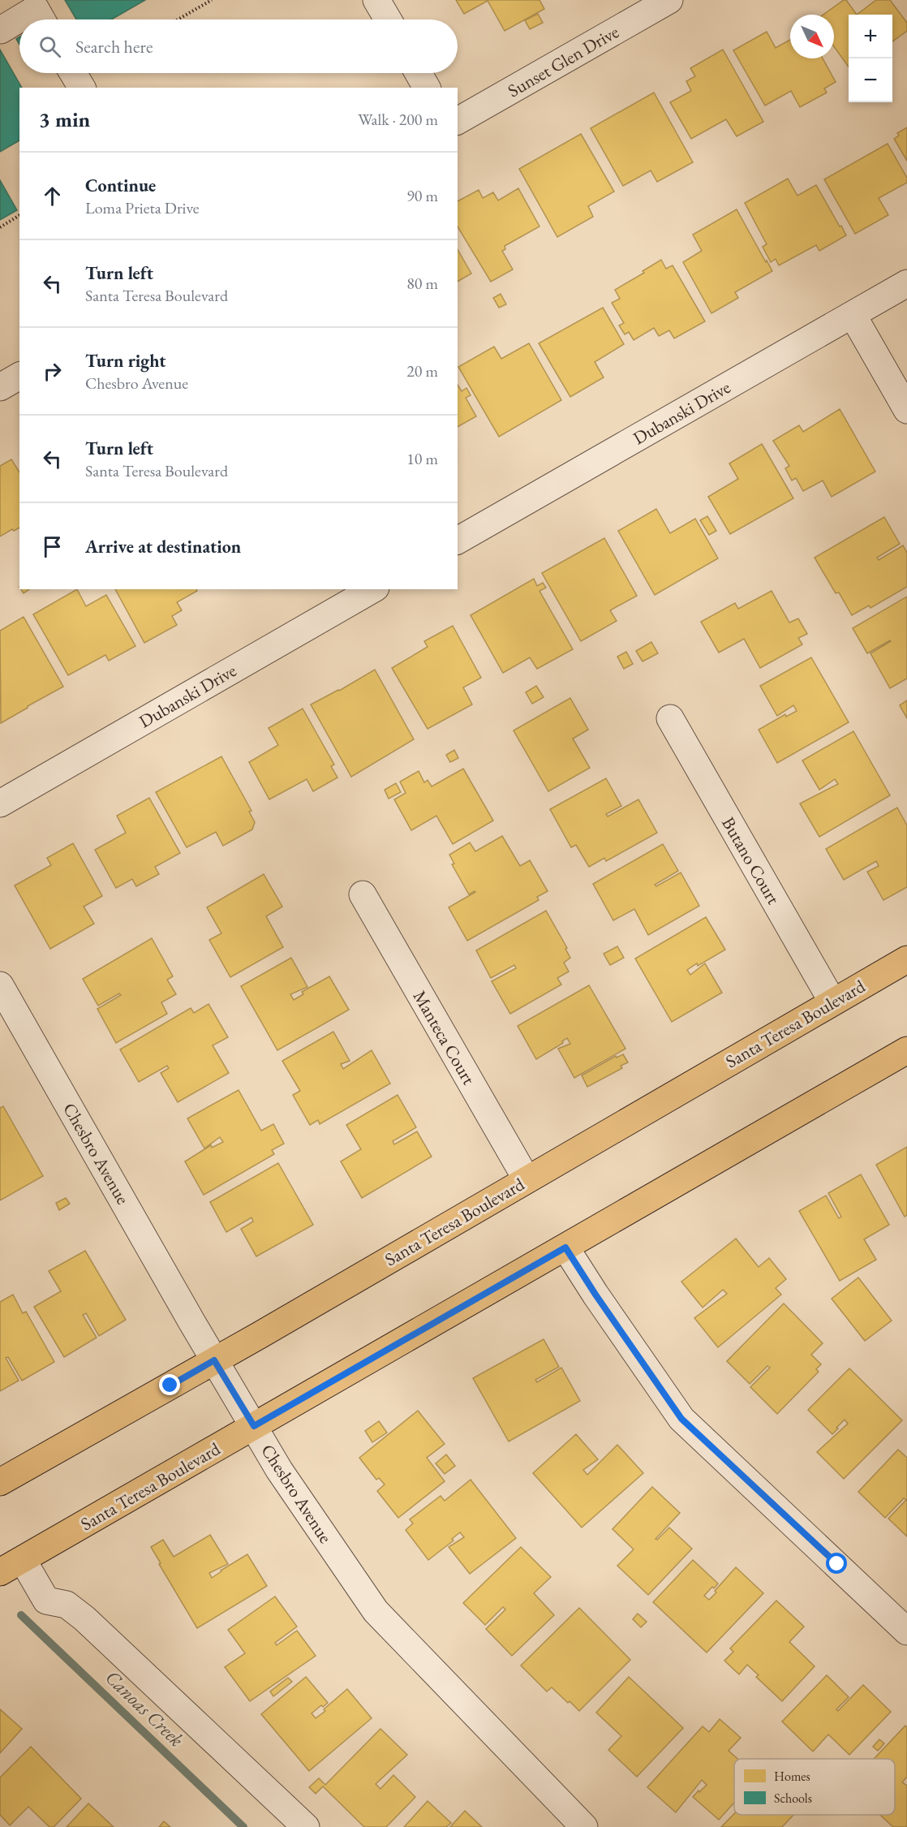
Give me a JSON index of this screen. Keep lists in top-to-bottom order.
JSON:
{
  "streets": {
    "main road": ["Santa Teresa Boulevard"],
    "street": [
      "Sunset Glen Drive",
      "Dubanski Drive",
      "Butano Court",
      "Manteca Court",
      "Chesbro Avenue"
    ]
  },
  "crossings": [
    ["Butano Court", "Santa Teresa Boulevard"],
    ["Santa Teresa Boulevard", "Manteca Court"],
    ["Santa Teresa Boulevard", "Chesbro Avenue"]
  ],
  "water": ["Canoas Creek"],
  "legend": ["Homes", "Schools"],
  "north": "bottom right",
  "page": {
    "map_buttons": ["+", "−"],
    "search": "Search here",
    "heading": ["3 min", "Walk · 200 m"],
    "list": [
      ["Continue", "Loma Prieta Drive", "90 m"],
      ["Turn left", "Santa Teresa Boulevard", "80 m"],
      ["Turn right", "Chesbro Avenue", "20 m"],
      ["Turn left", "Santa Teresa Boulevard", "10 m"],
      "Arrive at destination"
    ]
  }
}
